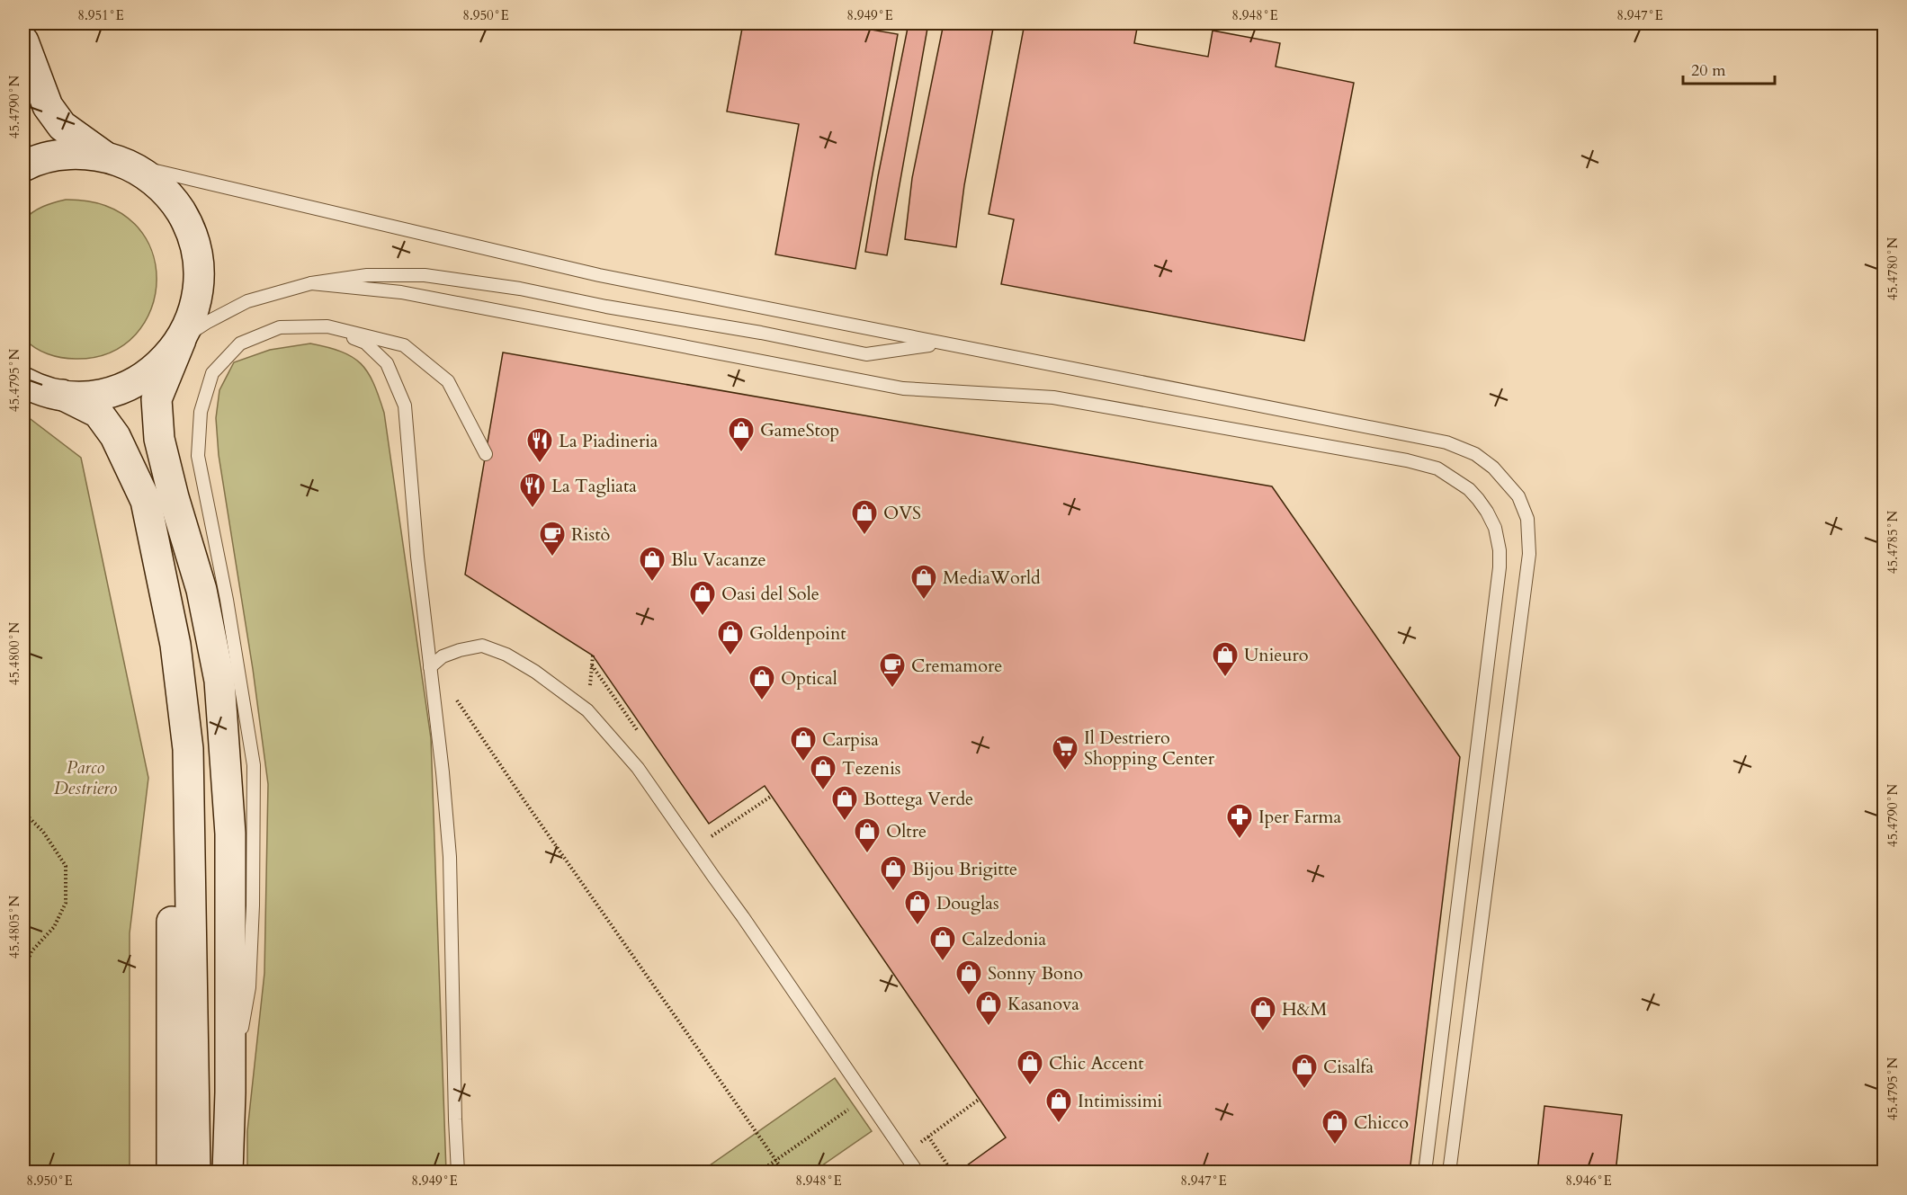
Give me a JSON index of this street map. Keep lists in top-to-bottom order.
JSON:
{
  "parks": ["Parco Destriero"],
  "places": {
    "shop": [
      "GameStop",
      "OVS",
      "Blu Vacanze",
      "MediaWorld",
      "Oasi del Sole",
      "Goldenpoint",
      "Unieuro",
      "Optical",
      "Carpisa",
      "Tezenis",
      "Bottega Verde",
      "Oltre",
      "Bijou Brigitte",
      "Douglas",
      "Calzedonia",
      "Sonny Bono",
      "Kasanova",
      "H&M",
      "Chic Accent",
      "Cisalfa",
      "Intimissimi",
      "Chicco"
    ],
    "restaurant": ["La Piadineria", "La Tagliata"],
    "cafe": ["Ristò", "Cremamore"],
    "supermarket": ["Il Destriero Shopping Center"],
    "pharmacy": ["Iper Farma"]
  },
  "scale_bar": "20 m",
  "coordinates": [
    "8.951°E",
    "8.950°E",
    "8.949°E",
    "8.948°E",
    "8.947°E",
    "45.4790°N",
    "45.4780°N",
    "45.4795°N",
    "45.4785°N",
    "45.4800°N",
    "45.4805°N",
    "8.946°E"
  ]
}
